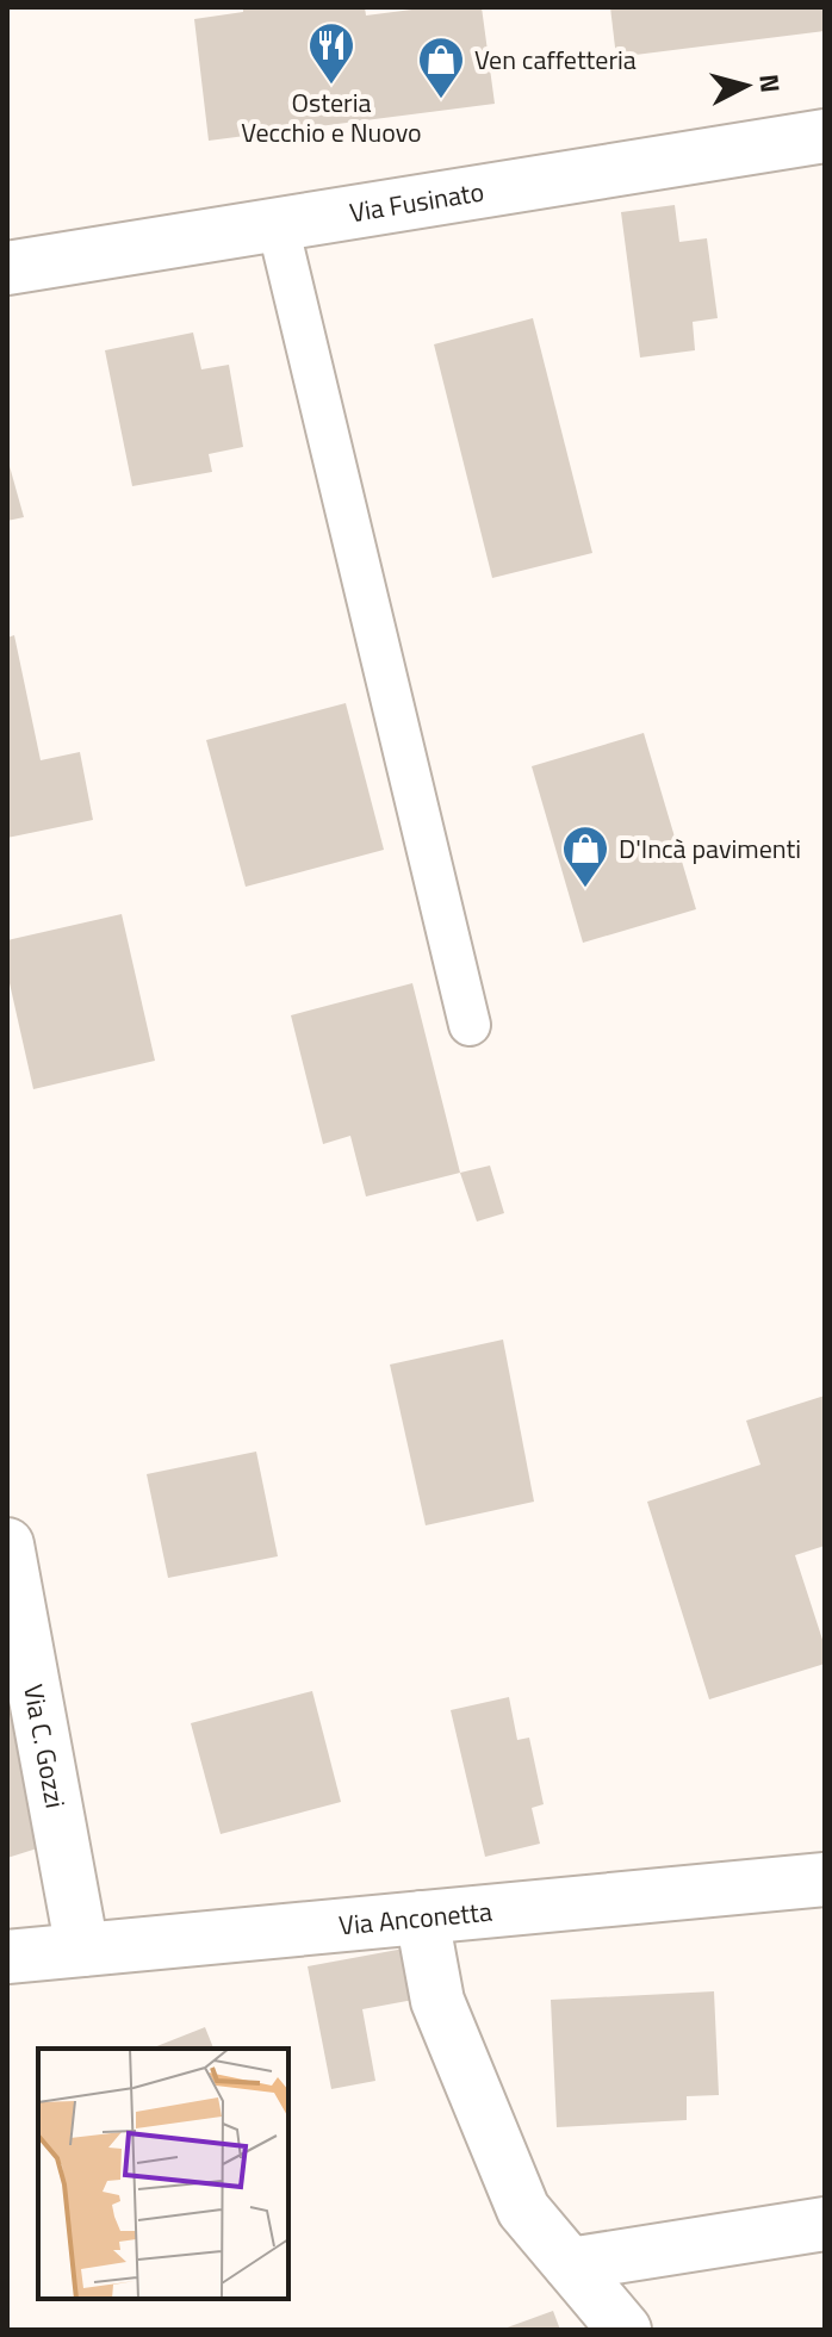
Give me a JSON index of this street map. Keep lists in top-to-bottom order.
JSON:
{
  "streets": {
    "street": ["Via Fusinato", "Via C. Gozzi", "Via Anconetta"]
  },
  "crossings": [
    ["Via C. Gozzi", "Via Anconetta"]
  ],
  "places": {
    "restaurant": ["Osteria Vecchio e Nuovo"],
    "shop": ["Ven caffetteria", "D'Incà pavimenti"]
  },
  "north": "right"
}
